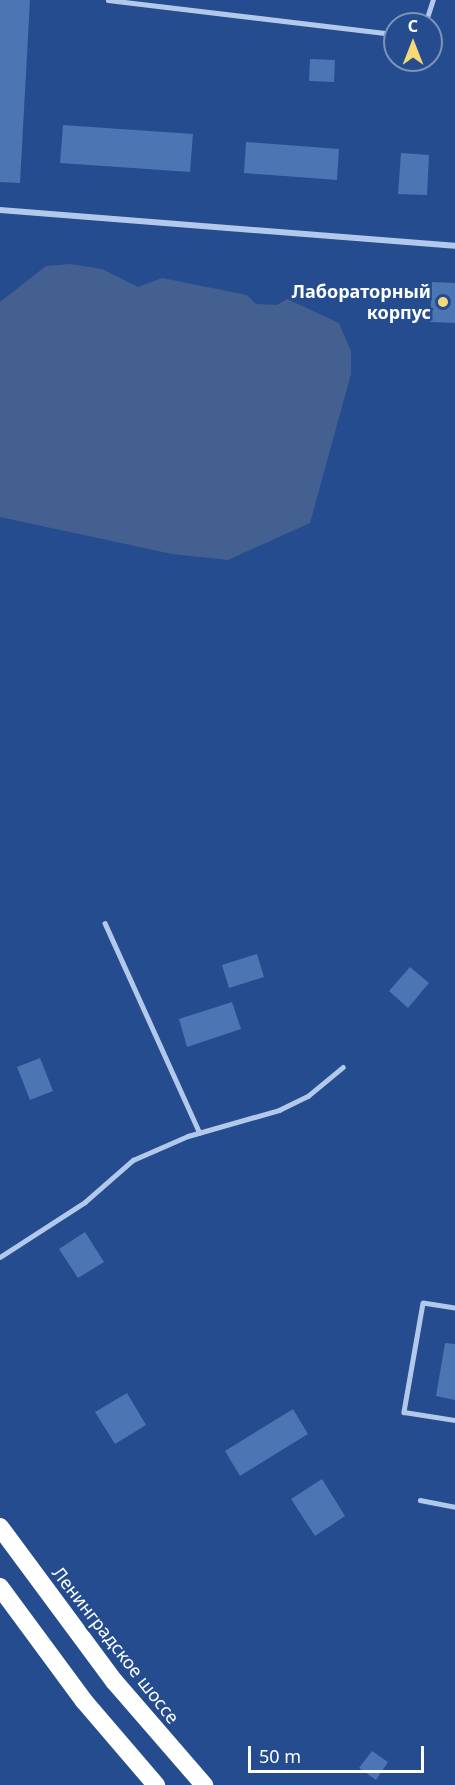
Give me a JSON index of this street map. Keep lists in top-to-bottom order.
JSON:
{
  "streets": {
    "highway": ["Ленинградское шоссе"]
  },
  "places": ["Лабораторный корпус"],
  "scale_bar": "50 m",
  "north": "top"
}
